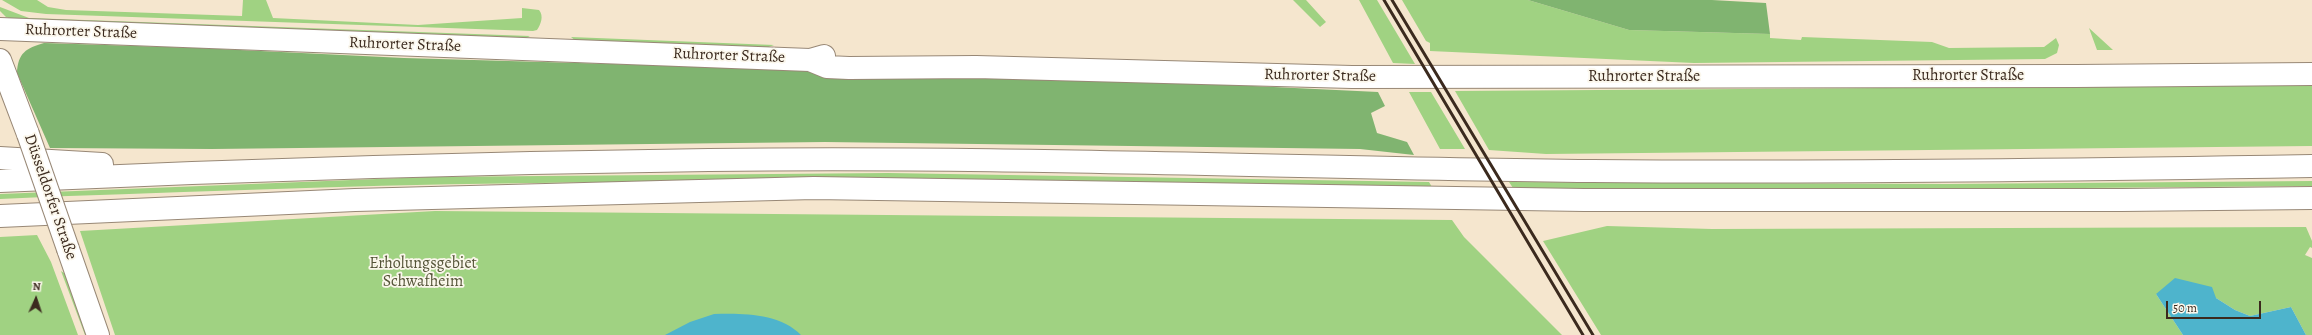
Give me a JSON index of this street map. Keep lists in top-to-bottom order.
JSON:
{
  "streets": {
    "main road": ["Ruhrorter Straße", "Düsseldorfer Straße"]
  },
  "parks": ["Erholungsgebiet Schwafheim"],
  "scale_bar": "50 m",
  "north": "top"
}
